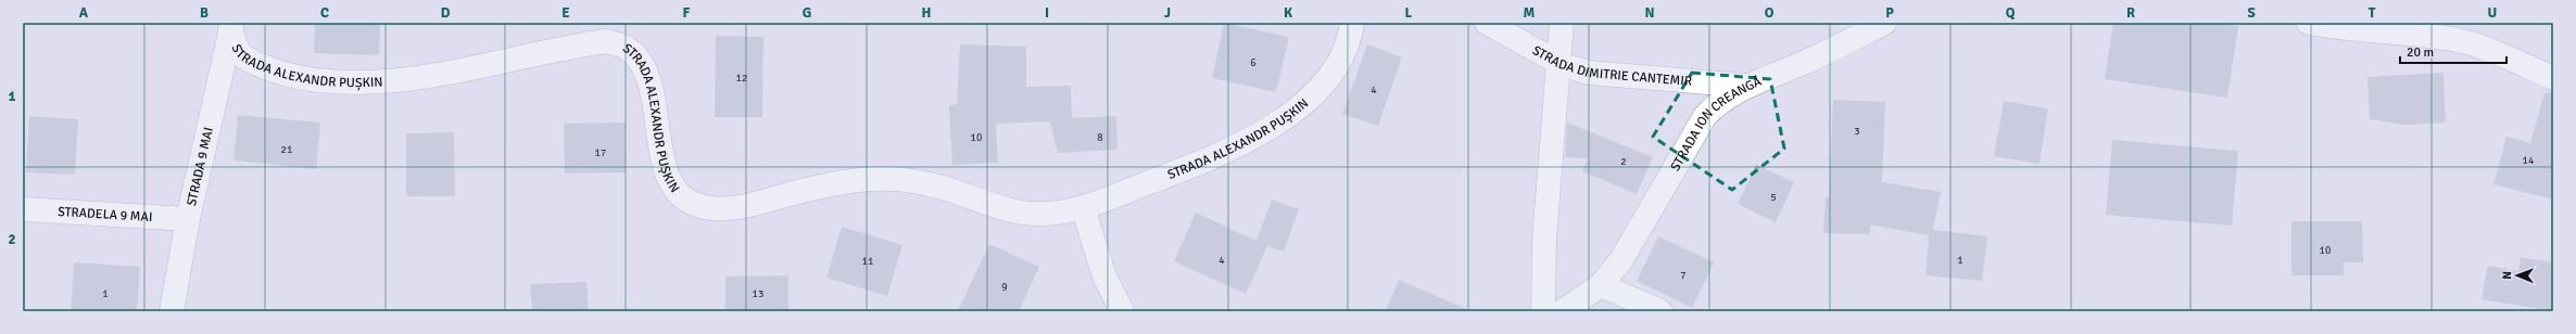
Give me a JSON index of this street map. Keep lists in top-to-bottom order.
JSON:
{
  "streets": {
    "street": [
      "STRADA ALEXANDR PUȘKIN",
      "STRADA DIMITRIE CANTEMIR",
      "STRADA ION CREANGĂ",
      "STRADA 9 MAI",
      "STRADELA 9 MAI"
    ]
  },
  "crossings": [
    ["STRADA ALEXANDR PUȘKIN", "STRADA 9 MAI"],
    ["STRADA DIMITRIE CANTEMIR", "STRADA ION CREANGĂ"],
    ["STRADA 9 MAI", "STRADELA 9 MAI"]
  ],
  "house_numbers": [
    "6",
    "12",
    "4",
    "3",
    "10",
    "8",
    "21",
    "17",
    "14",
    "2",
    "5",
    "10",
    "4",
    "1",
    "11",
    "7",
    "9",
    "1",
    "13"
  ],
  "scale_bar": "20 m",
  "north": "left",
  "grid": {
    "columns": [
      "A",
      "B",
      "C",
      "D",
      "E",
      "F",
      "G",
      "H",
      "I",
      "J",
      "K",
      "L",
      "M",
      "N",
      "O",
      "P",
      "Q",
      "R",
      "S",
      "T",
      "U"
    ],
    "rows": ["1", "2"]
  }
}
